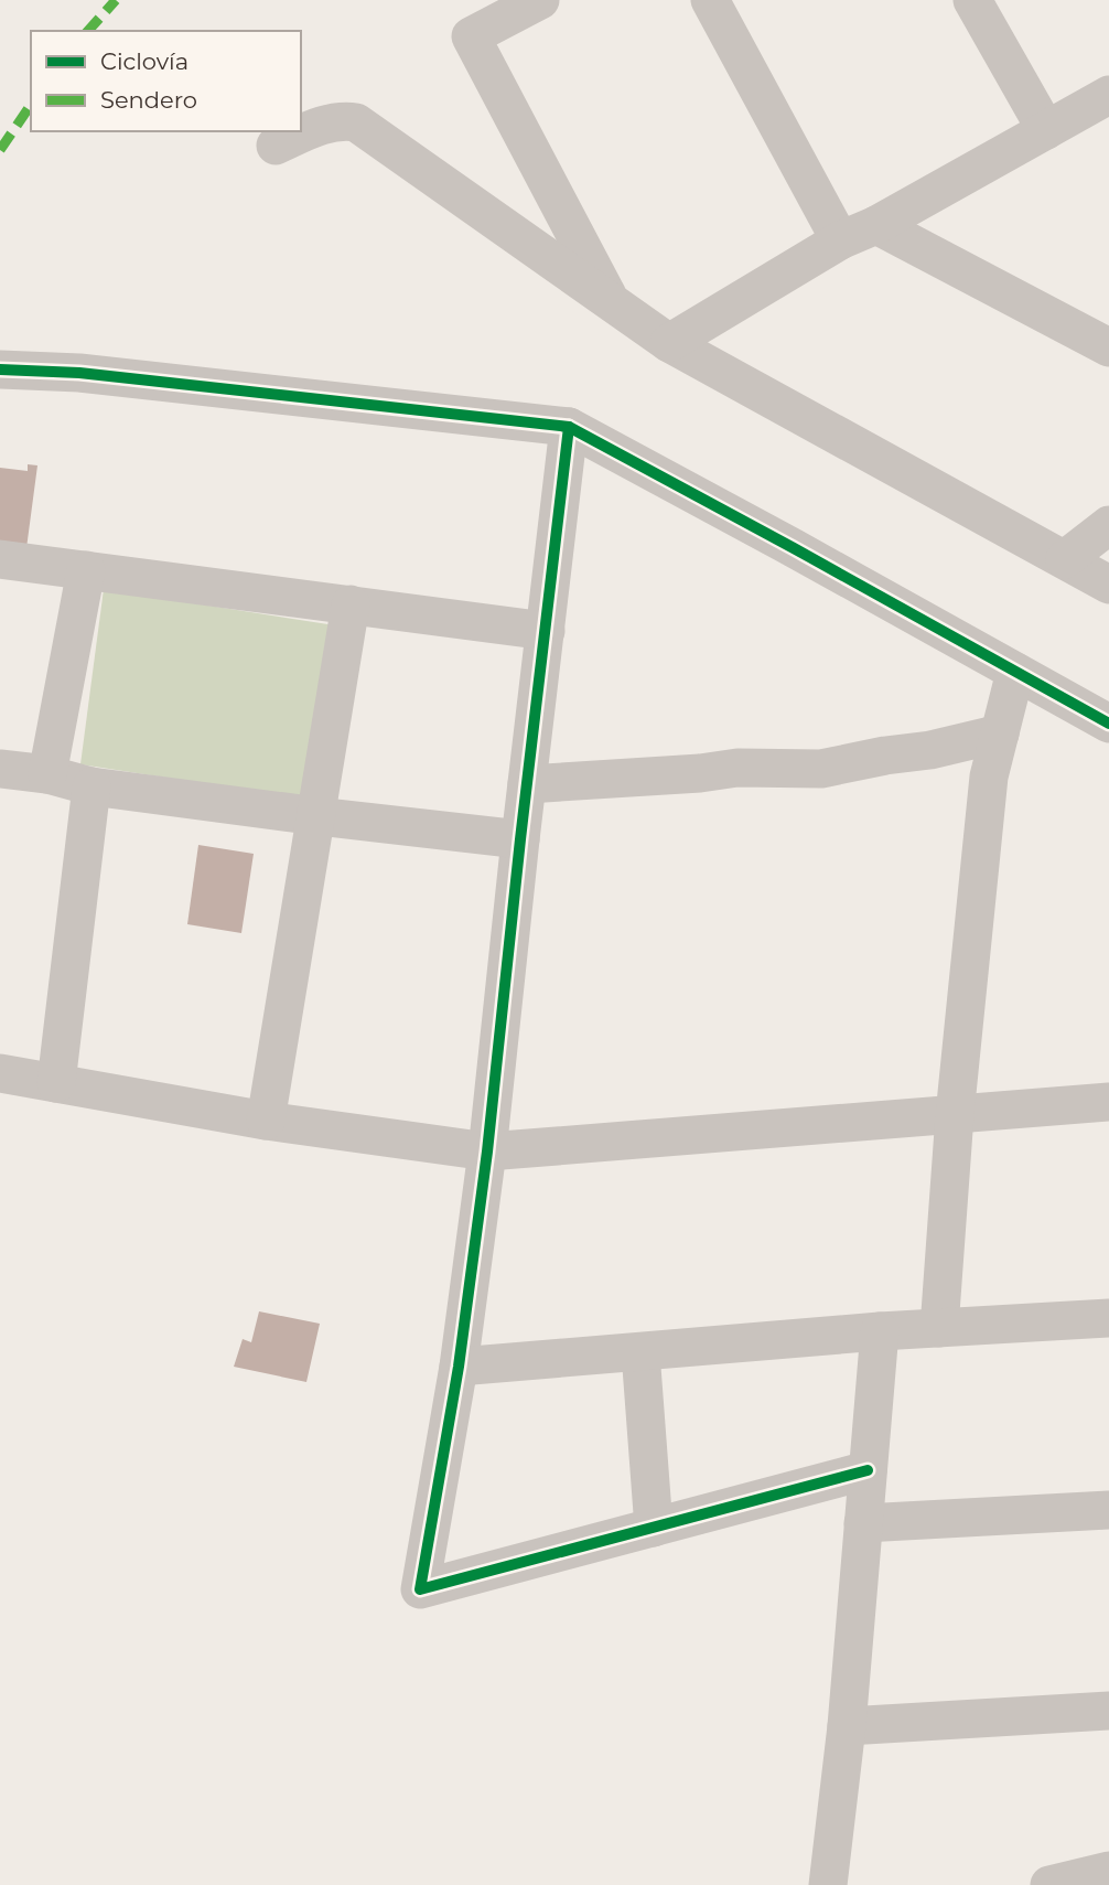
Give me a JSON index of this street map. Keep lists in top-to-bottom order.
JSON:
{
  "legend": ["Ciclovía", "Sendero"]
}
